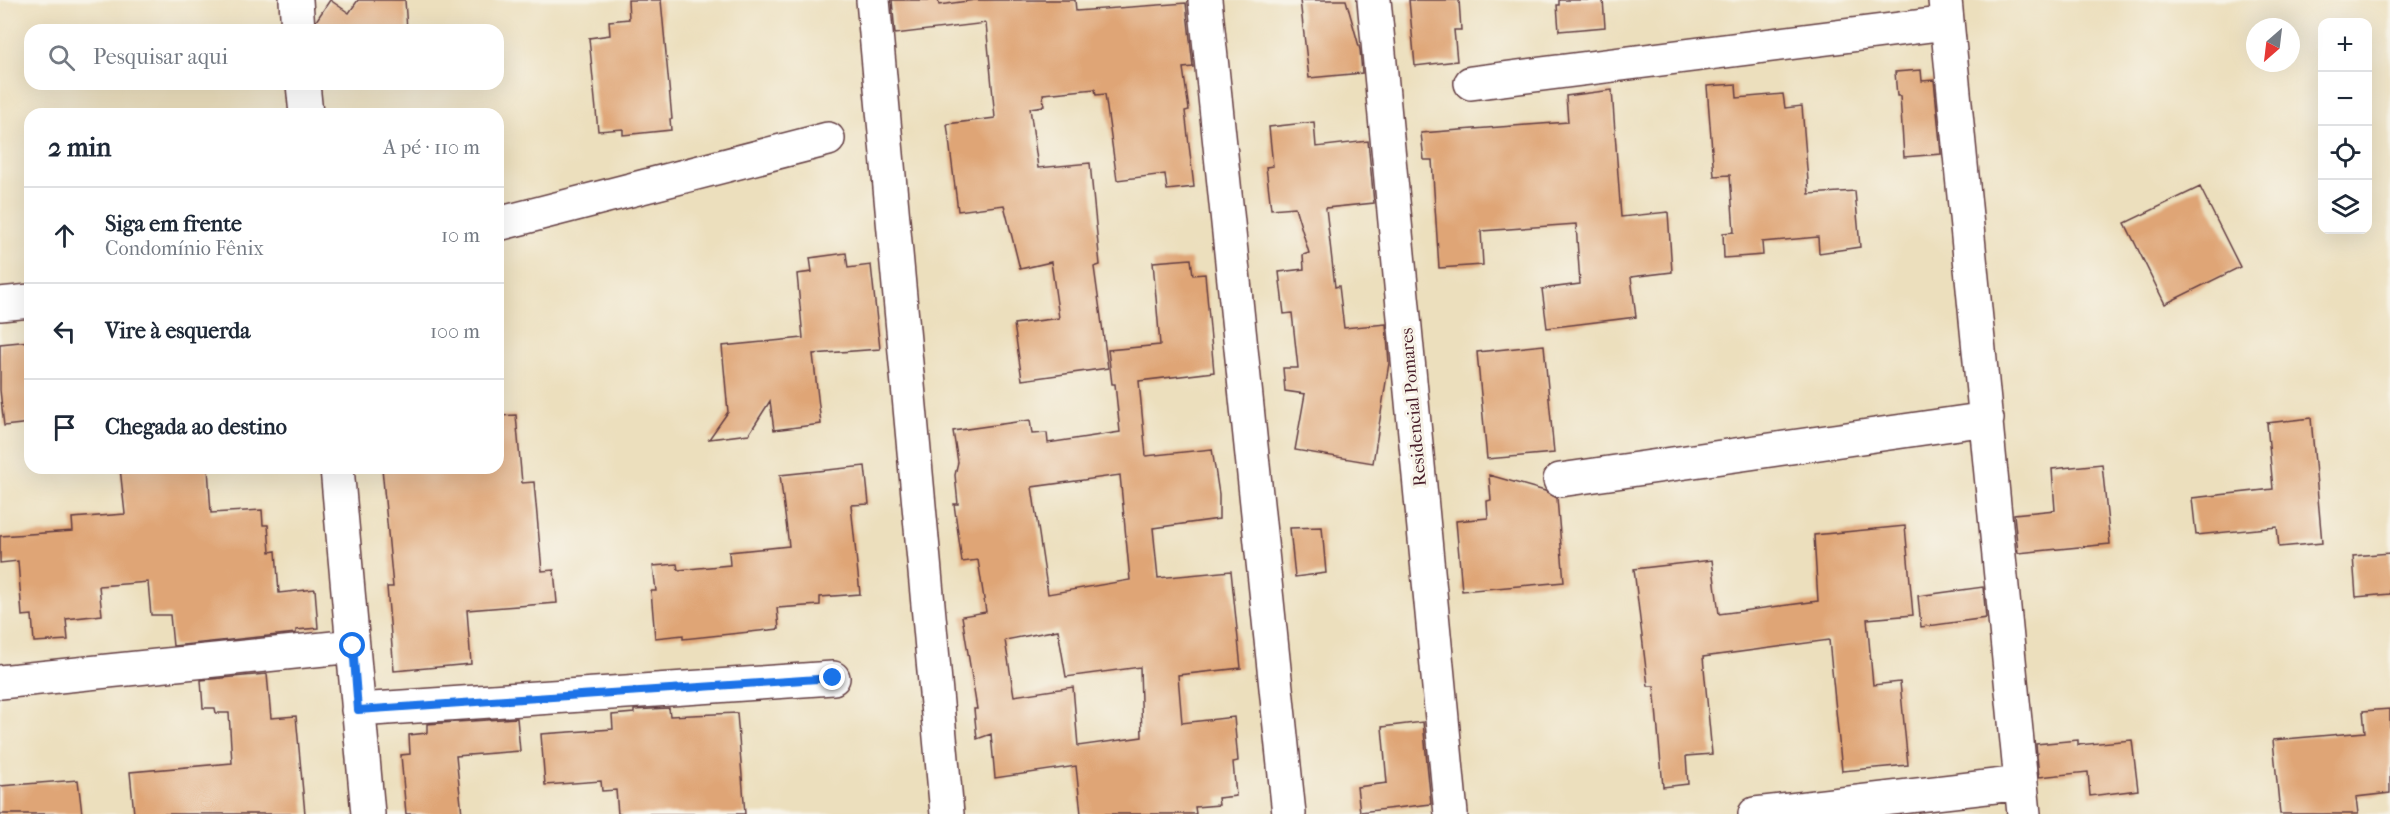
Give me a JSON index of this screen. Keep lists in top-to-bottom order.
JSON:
{
  "streets": {
    "street": ["Residencial Pomares"]
  },
  "north": "bottom left",
  "page": {
    "map_buttons": ["+", "−"],
    "search": "Pesquisar aqui",
    "heading": ["2 min", "A pé · 110 m"],
    "list": [
      ["Siga em frente", "Condomínio Fênix", "10 m"],
      ["Vire à esquerda", "100 m"],
      "Chegada ao destino"
    ]
  }
}
